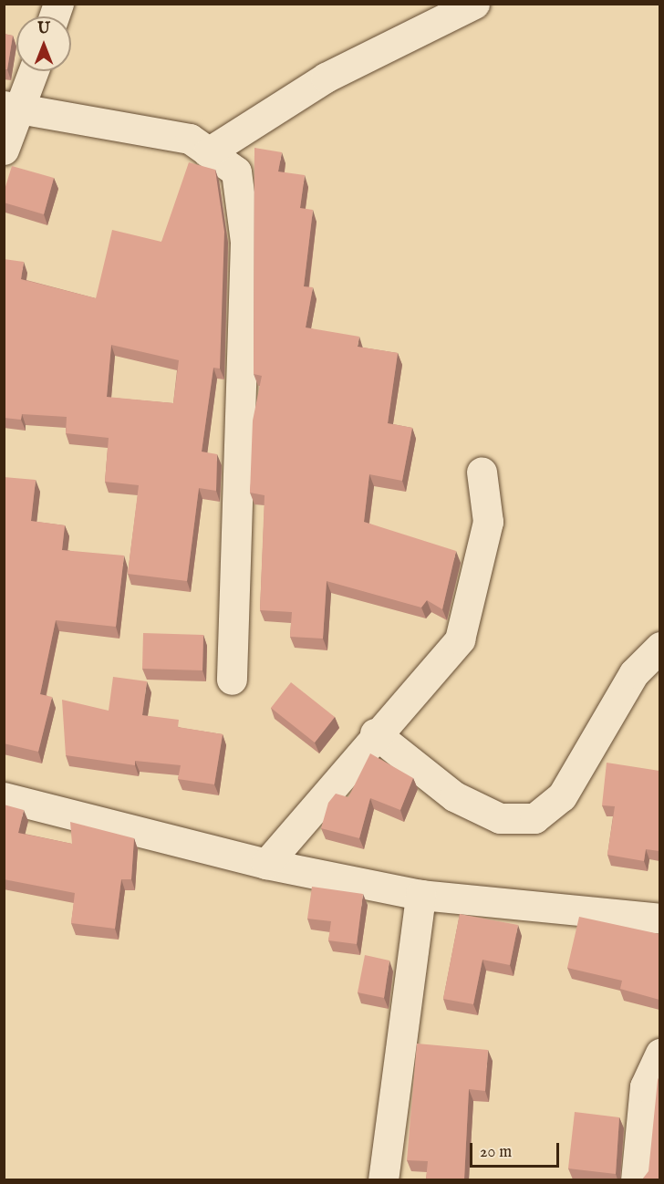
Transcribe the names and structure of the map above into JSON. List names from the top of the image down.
{
  "scale_bar": "20 m",
  "north": "top"
}
